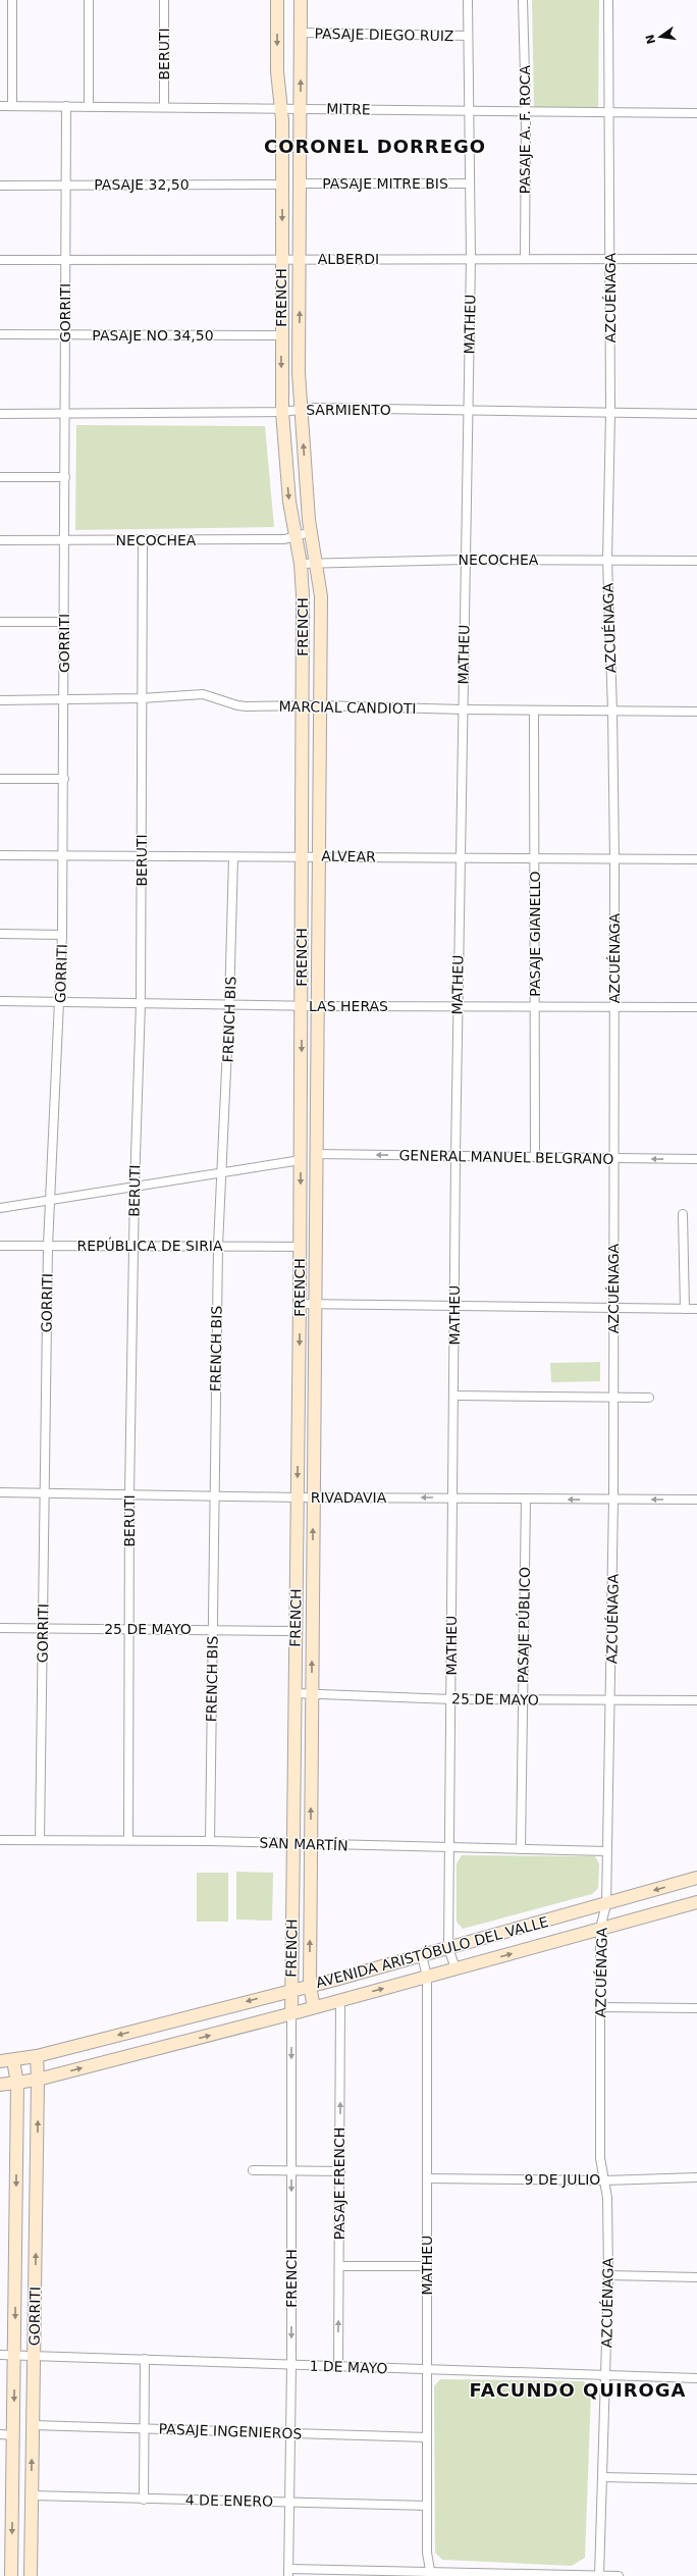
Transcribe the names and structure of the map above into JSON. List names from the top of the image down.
{
  "streets": {
    "main road": ["FRENCH", "GORRITI", "AVENIDA ARISTÓBULO DEL VALLE"],
    "street": [
      "PASAJE DIEGO RUIZ",
      "BERUTI",
      "MITRE",
      "PASAJE A. F. ROCA",
      "PASAJE MITRE BIS",
      "PASAJE 32,50",
      "ALBERDI",
      "AZCUÉNAGA",
      "MATHEU",
      "PASAJE NO 34,50",
      "SARMIENTO",
      "NECOCHEA",
      "MARCIAL CANDIOTI",
      "ALVEAR",
      "PASAJE GIANELLO",
      "LAS HERAS",
      "FRENCH BIS",
      "GENERAL MANUEL BELGRANO",
      "REPÚBLICA DE SIRIA",
      "RIVADAVIA",
      "PASAJE PÚBLICO",
      "25 DE MAYO",
      "SAN MARTÍN",
      "9 DE JULIO",
      "PASAJE FRENCH",
      "1 DE MAYO",
      "PASAJE INGENIEROS",
      "4 DE ENERO"
    ]
  },
  "crossings": [
    ["PASAJE DIEGO RUIZ", "FRENCH"],
    ["PASAJE DIEGO RUIZ", "MATHEU"],
    ["BERUTI", "MITRE"],
    ["BERUTI", "NECOCHEA"],
    ["BERUTI", "MARCIAL CANDIOTI"],
    ["BERUTI", "ALVEAR"],
    ["BERUTI", "LAS HERAS"],
    ["BERUTI", "REPÚBLICA DE SIRIA"],
    ["BERUTI", "RIVADAVIA"],
    ["BERUTI", "25 DE MAYO"],
    ["BERUTI", "SAN MARTÍN"],
    ["MITRE", "PASAJE A. F. ROCA"],
    ["MITRE", "FRENCH"],
    ["MITRE", "AZCUÉNAGA"],
    ["MITRE", "GORRITI"],
    ["MITRE", "MATHEU"],
    ["PASAJE A. F. ROCA", "ALBERDI"],
    ["PASAJE MITRE BIS", "FRENCH"],
    ["PASAJE MITRE BIS", "MATHEU"],
    ["PASAJE 32,50", "FRENCH"],
    ["PASAJE 32,50", "GORRITI"],
    ["ALBERDI", "FRENCH"],
    ["ALBERDI", "AZCUÉNAGA"],
    ["ALBERDI", "GORRITI"],
    ["ALBERDI", "MATHEU"],
    ["FRENCH", "PASAJE NO 34,50"],
    ["FRENCH", "SARMIENTO"],
    ["FRENCH", "NECOCHEA"],
    ["FRENCH", "MARCIAL CANDIOTI"],
    ["FRENCH", "ALVEAR"],
    ["FRENCH", "LAS HERAS"],
    ["FRENCH", "GENERAL MANUEL BELGRANO"],
    ["FRENCH", "REPÚBLICA DE SIRIA"],
    ["FRENCH", "RIVADAVIA"],
    ["FRENCH", "25 DE MAYO"],
    ["FRENCH", "SAN MARTÍN"],
    ["FRENCH", "AVENIDA ARISTÓBULO DEL VALLE"],
    ["FRENCH", "1 DE MAYO"],
    ["FRENCH", "PASAJE INGENIEROS"],
    ["FRENCH", "4 DE ENERO"],
    ["AZCUÉNAGA", "SARMIENTO"],
    ["AZCUÉNAGA", "NECOCHEA"],
    ["AZCUÉNAGA", "MARCIAL CANDIOTI"],
    ["AZCUÉNAGA", "ALVEAR"],
    ["AZCUÉNAGA", "LAS HERAS"],
    ["AZCUÉNAGA", "GENERAL MANUEL BELGRANO"],
    ["AZCUÉNAGA", "RIVADAVIA"],
    ["AZCUÉNAGA", "25 DE MAYO"],
    ["AZCUÉNAGA", "SAN MARTÍN"],
    ["AZCUÉNAGA", "AVENIDA ARISTÓBULO DEL VALLE"],
    ["AZCUÉNAGA", "9 DE JULIO"],
    ["AZCUÉNAGA", "1 DE MAYO"],
    ["GORRITI", "PASAJE NO 34,50"],
    ["GORRITI", "SARMIENTO"],
    ["GORRITI", "NECOCHEA"],
    ["GORRITI", "MARCIAL CANDIOTI"],
    ["GORRITI", "ALVEAR"],
    ["GORRITI", "LAS HERAS"],
    ["GORRITI", "REPÚBLICA DE SIRIA"],
    ["GORRITI", "RIVADAVIA"],
    ["GORRITI", "25 DE MAYO"],
    ["GORRITI", "SAN MARTÍN"],
    ["GORRITI", "AVENIDA ARISTÓBULO DEL VALLE"],
    ["GORRITI", "1 DE MAYO"],
    ["GORRITI", "PASAJE INGENIEROS"],
    ["GORRITI", "4 DE ENERO"],
    ["MATHEU", "SARMIENTO"],
    ["MATHEU", "NECOCHEA"],
    ["MATHEU", "MARCIAL CANDIOTI"],
    ["MATHEU", "ALVEAR"],
    ["MATHEU", "LAS HERAS"],
    ["MATHEU", "GENERAL MANUEL BELGRANO"],
    ["MATHEU", "RIVADAVIA"],
    ["MATHEU", "25 DE MAYO"],
    ["MATHEU", "SAN MARTÍN"],
    ["MATHEU", "AVENIDA ARISTÓBULO DEL VALLE"],
    ["MATHEU", "9 DE JULIO"],
    ["MATHEU", "1 DE MAYO"],
    ["MATHEU", "PASAJE INGENIEROS"],
    ["MATHEU", "4 DE ENERO"],
    ["MARCIAL CANDIOTI", "PASAJE GIANELLO"],
    ["ALVEAR", "PASAJE GIANELLO"],
    ["ALVEAR", "FRENCH BIS"],
    ["PASAJE GIANELLO", "LAS HERAS"],
    ["PASAJE GIANELLO", "GENERAL MANUEL BELGRANO"],
    ["LAS HERAS", "FRENCH BIS"],
    ["FRENCH BIS", "REPÚBLICA DE SIRIA"],
    ["FRENCH BIS", "RIVADAVIA"],
    ["FRENCH BIS", "25 DE MAYO"],
    ["FRENCH BIS", "SAN MARTÍN"],
    ["RIVADAVIA", "PASAJE PÚBLICO"],
    ["PASAJE PÚBLICO", "25 DE MAYO"],
    ["PASAJE PÚBLICO", "SAN MARTÍN"],
    ["AVENIDA ARISTÓBULO DEL VALLE", "PASAJE FRENCH"],
    ["PASAJE FRENCH", "1 DE MAYO"]
  ],
  "one_way": ["GENERAL MANUEL BELGRANO", "RIVADAVIA", "PASAJE FRENCH"],
  "districts": ["CORONEL DORREGO", "FACUNDO QUIROGA"],
  "north": "left"
}
